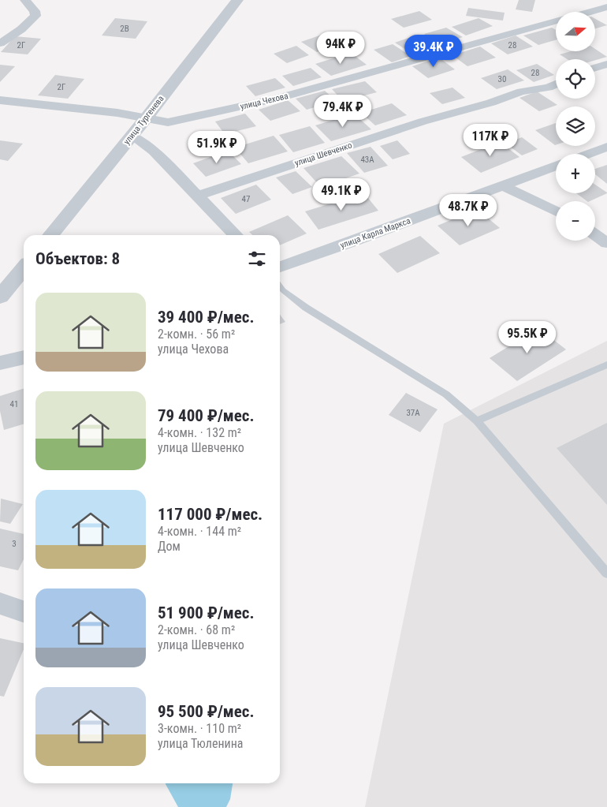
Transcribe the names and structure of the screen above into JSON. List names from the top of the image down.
{
  "streets": {
    "street": [
      "улица Чехова",
      "улица Тургенева",
      "улица Шевченко",
      "улица Карла Маркса"
    ]
  },
  "crossings": [
    ["улица Чехова", "улица Тургенева"]
  ],
  "house_numbers": [
    "2В",
    "2Г",
    "28",
    "28",
    "30",
    "2Г",
    "43А",
    "47",
    "41",
    "37А",
    "3"
  ],
  "north": "right",
  "page": {
    "map_buttons": ["+", "−"],
    "price": [
      "94K ₽",
      "39.4K ₽",
      "79.4K ₽",
      "117K ₽",
      "51.9K ₽",
      "49.1K ₽",
      "48.7K ₽",
      "95.5K ₽"
    ],
    "heading": "Объектов: 8",
    "list": [
      {
        "name": "39 400 ₽/мес.",
        "note": "2-комн. · 56 m² · улица Чехова"
      },
      {
        "name": "79 400 ₽/мес.",
        "note": "4-комн. · 132 m² · улица Шевченко"
      },
      {
        "name": "117 000 ₽/мес.",
        "note": "4-комн. · 144 m² · Дом"
      },
      {
        "name": "51 900 ₽/мес.",
        "note": "2-комн. · 68 m² · улица Шевченко"
      },
      {
        "name": "95 500 ₽/мес.",
        "note": "3-комн. · 110 m² · улица Тюленина"
      }
    ]
  }
}
